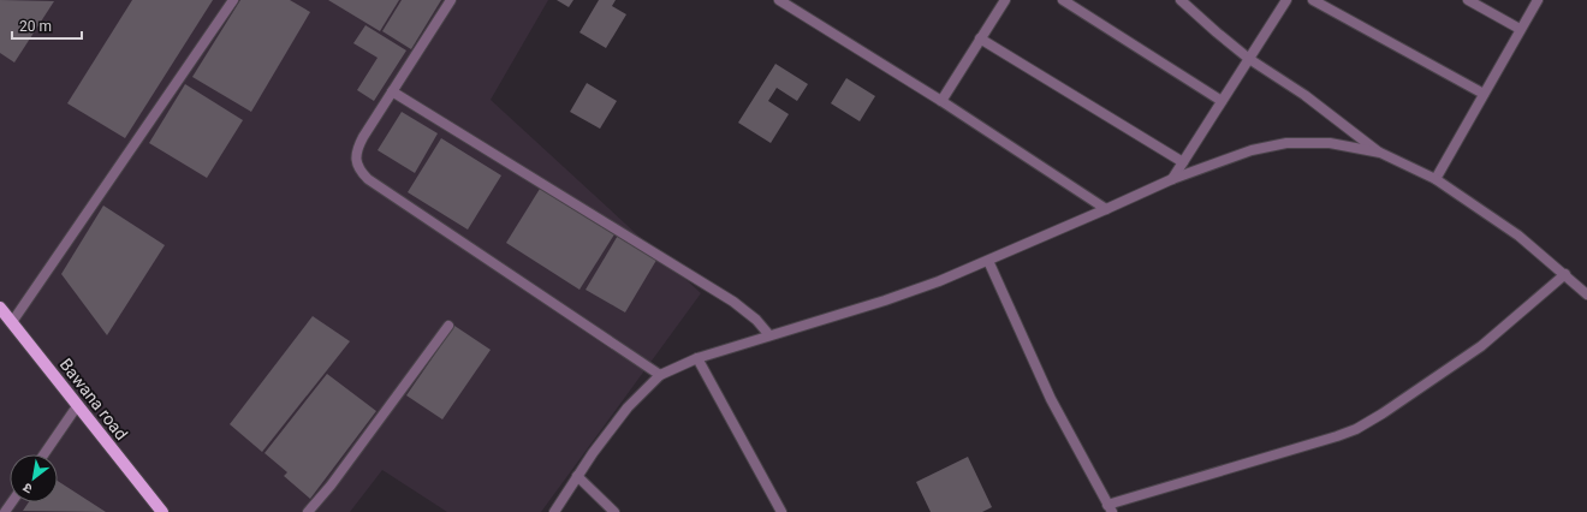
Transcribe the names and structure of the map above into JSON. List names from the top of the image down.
{
  "streets": {
    "main road": ["Bawana road"]
  },
  "scale_bar": "20 m",
  "north": "bottom left"
}
